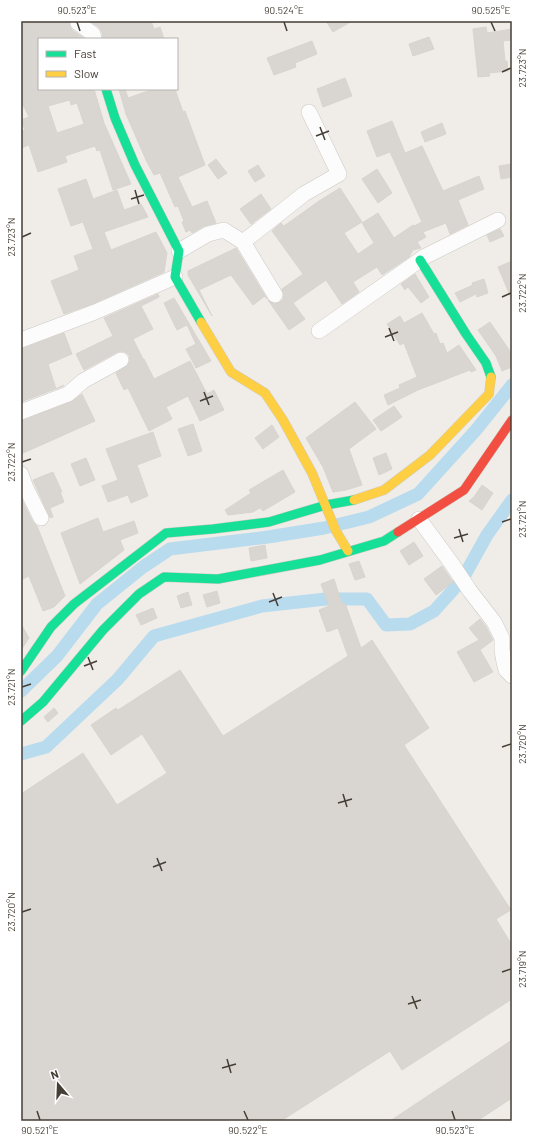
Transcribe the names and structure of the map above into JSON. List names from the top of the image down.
{
  "legend": ["Fast", "Slow"],
  "north": "top",
  "coordinates": [
    "90.523°E",
    "90.524°E",
    "90.525°E",
    "23.723°N",
    "23.722°N",
    "23.721°N",
    "23.720°N",
    "23.719°N",
    "90.521°E",
    "90.522°E"
  ]
}
